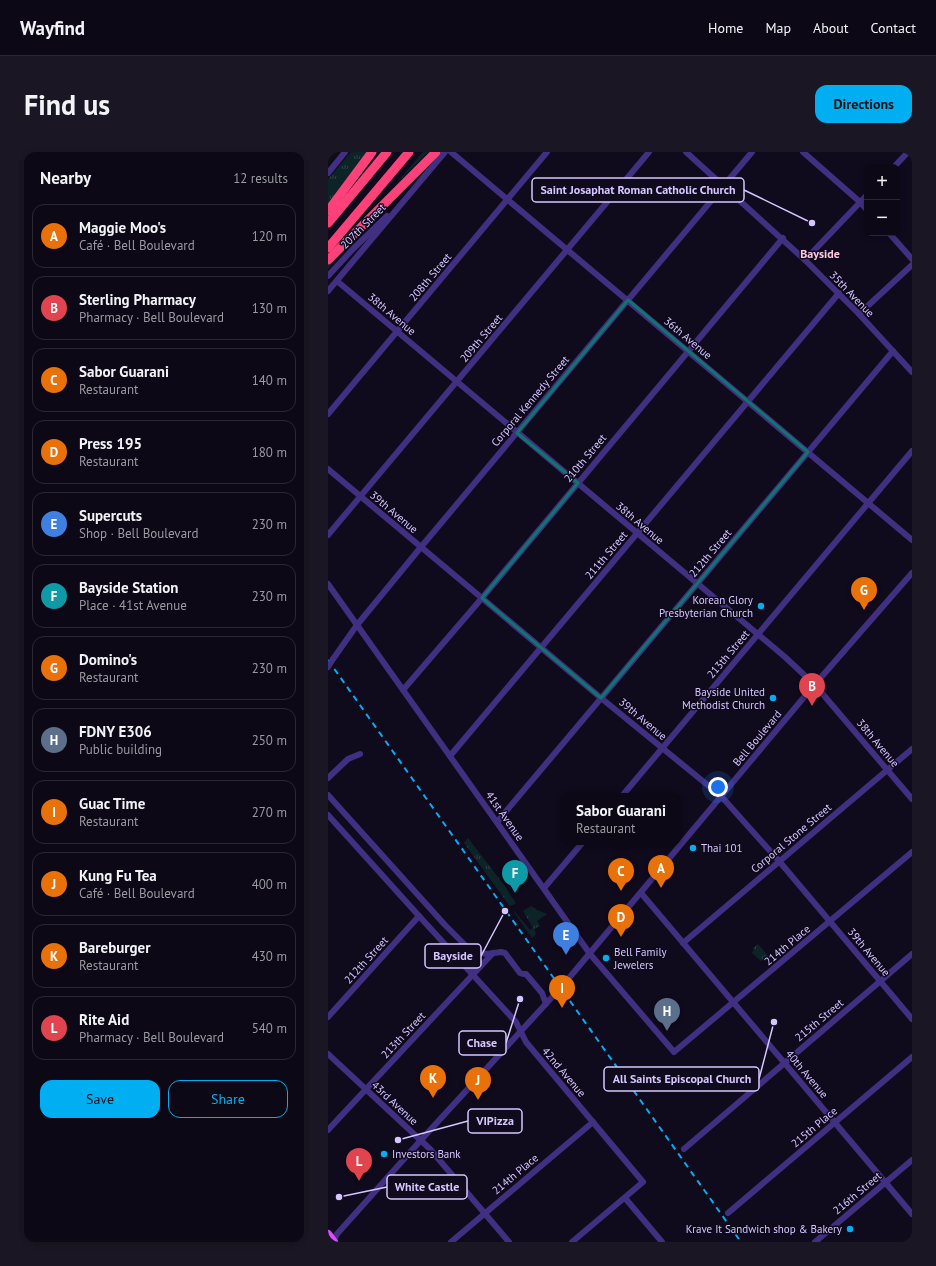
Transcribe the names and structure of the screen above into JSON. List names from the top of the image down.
{
  "streets": {
    "street": [
      "207th Street",
      "208th Street",
      "35th Avenue",
      "38th Avenue",
      "209th Street",
      "36th Avenue",
      "Corporal Kennedy Street",
      "210th Street",
      "39th Avenue",
      "212th Street",
      "211th Street",
      "213th Street",
      "Bell Boulevard",
      "41st Avenue",
      "Corporal Stone Street",
      "214th Place",
      "215th Street",
      "42nd Avenue",
      "40th Avenue",
      "43rd Avenue",
      "215th Place",
      "216th Street"
    ]
  },
  "crossings": [
    ["208th Street", "38th Avenue"],
    ["208th Street", "36th Avenue"],
    ["35th Avenue", "Corporal Kennedy Street"],
    ["35th Avenue", "210th Street"],
    ["35th Avenue", "212th Street"],
    ["35th Avenue", "211th Street"],
    ["38th Avenue", "209th Street"],
    ["38th Avenue", "Corporal Kennedy Street"],
    ["38th Avenue", "210th Street"],
    ["38th Avenue", "212th Street"],
    ["38th Avenue", "211th Street"],
    ["38th Avenue", "213th Street"],
    ["38th Avenue", "Bell Boulevard"],
    ["38th Avenue", "Corporal Stone Street"],
    ["209th Street", "36th Avenue"],
    ["209th Street", "39th Avenue"],
    ["36th Avenue", "Corporal Kennedy Street"],
    ["36th Avenue", "210th Street"],
    ["36th Avenue", "212th Street"],
    ["36th Avenue", "211th Street"],
    ["36th Avenue", "213th Street"],
    ["Corporal Kennedy Street", "39th Avenue"],
    ["Corporal Kennedy Street", "41st Avenue"],
    ["210th Street", "39th Avenue"],
    ["210th Street", "41st Avenue"],
    ["39th Avenue", "212th Street"],
    ["39th Avenue", "211th Street"],
    ["39th Avenue", "213th Street"],
    ["39th Avenue", "Bell Boulevard"],
    ["39th Avenue", "Corporal Stone Street"],
    ["39th Avenue", "214th Place"],
    ["39th Avenue", "215th Street"],
    ["212th Street", "41st Avenue"],
    ["212th Street", "42nd Avenue"],
    ["211th Street", "41st Avenue"],
    ["213th Street", "42nd Avenue"],
    ["213th Street", "43rd Avenue"],
    ["Bell Boulevard", "41st Avenue"],
    ["Bell Boulevard", "42nd Avenue"],
    ["Bell Boulevard", "40th Avenue"],
    ["Bell Boulevard", "43rd Avenue"],
    ["41st Avenue", "214th Place"],
    ["Corporal Stone Street", "40th Avenue"],
    ["214th Place", "42nd Avenue"],
    ["214th Place", "40th Avenue"],
    ["214th Place", "43rd Avenue"],
    ["215th Street", "40th Avenue"],
    ["40th Avenue", "215th Place"],
    ["40th Avenue", "216th Street"]
  ],
  "districts": ["Bayside"],
  "places": [
    "Saint Josaphat Roman Catholic Church",
    "Korean Glory Presbyterian Church",
    "Bayside United Methodist Church",
    "Thai 101",
    "Bayside",
    "Bell Family Jewelers",
    "Chase",
    "All Saints Episcopal Church",
    "VIPizza",
    "Investors Bank",
    "White Castle",
    "Krave It Sandwich shop & Bakery"
  ],
  "page": {
    "header": "Wayfind",
    "nav": [
      "Home",
      "Map",
      "About",
      "Contact"
    ],
    "buttons": [
      "Directions",
      ["Save", "Share"]
    ],
    "title": "Find us",
    "heading": ["Nearby", "12 results"],
    "map_buttons": ["+", "−"],
    "list": [
      {
        "mark": "A",
        "name": "Maggie Moo's",
        "note": "Café · Bell Boulevard",
        "value": "120 m"
      },
      {
        "mark": "B",
        "name": "Sterling Pharmacy",
        "note": "Pharmacy · Bell Boulevard",
        "value": "130 m"
      },
      {
        "mark": "C",
        "name": "Sabor Guarani",
        "note": "Restaurant",
        "value": "140 m"
      },
      {
        "mark": "D",
        "name": "Press 195",
        "note": "Restaurant",
        "value": "180 m"
      },
      {
        "mark": "E",
        "name": "Supercuts",
        "note": "Shop · Bell Boulevard",
        "value": "230 m"
      },
      {
        "mark": "F",
        "name": "Bayside Station",
        "note": "Place · 41st Avenue",
        "value": "230 m"
      },
      {
        "mark": "G",
        "name": "Domino's",
        "note": "Restaurant",
        "value": "230 m"
      },
      {
        "mark": "H",
        "name": "FDNY E306",
        "note": "Public building",
        "value": "250 m"
      },
      {
        "mark": "I",
        "name": "Guac Time",
        "note": "Restaurant",
        "value": "270 m"
      },
      {
        "mark": "J",
        "name": "Kung Fu Tea",
        "note": "Café · Bell Boulevard",
        "value": "400 m"
      },
      {
        "mark": "K",
        "name": "Bareburger",
        "note": "Restaurant",
        "value": "430 m"
      },
      {
        "mark": "L",
        "name": "Rite Aid",
        "note": "Pharmacy · Bell Boulevard",
        "value": "540 m"
      }
    ],
    "pins": [
      "G",
      "B",
      "A",
      "C",
      "F",
      "D",
      "E",
      "I",
      "H",
      "K",
      "J",
      "L"
    ],
    "popup": ["Sabor Guarani", "Restaurant"]
  }
}
